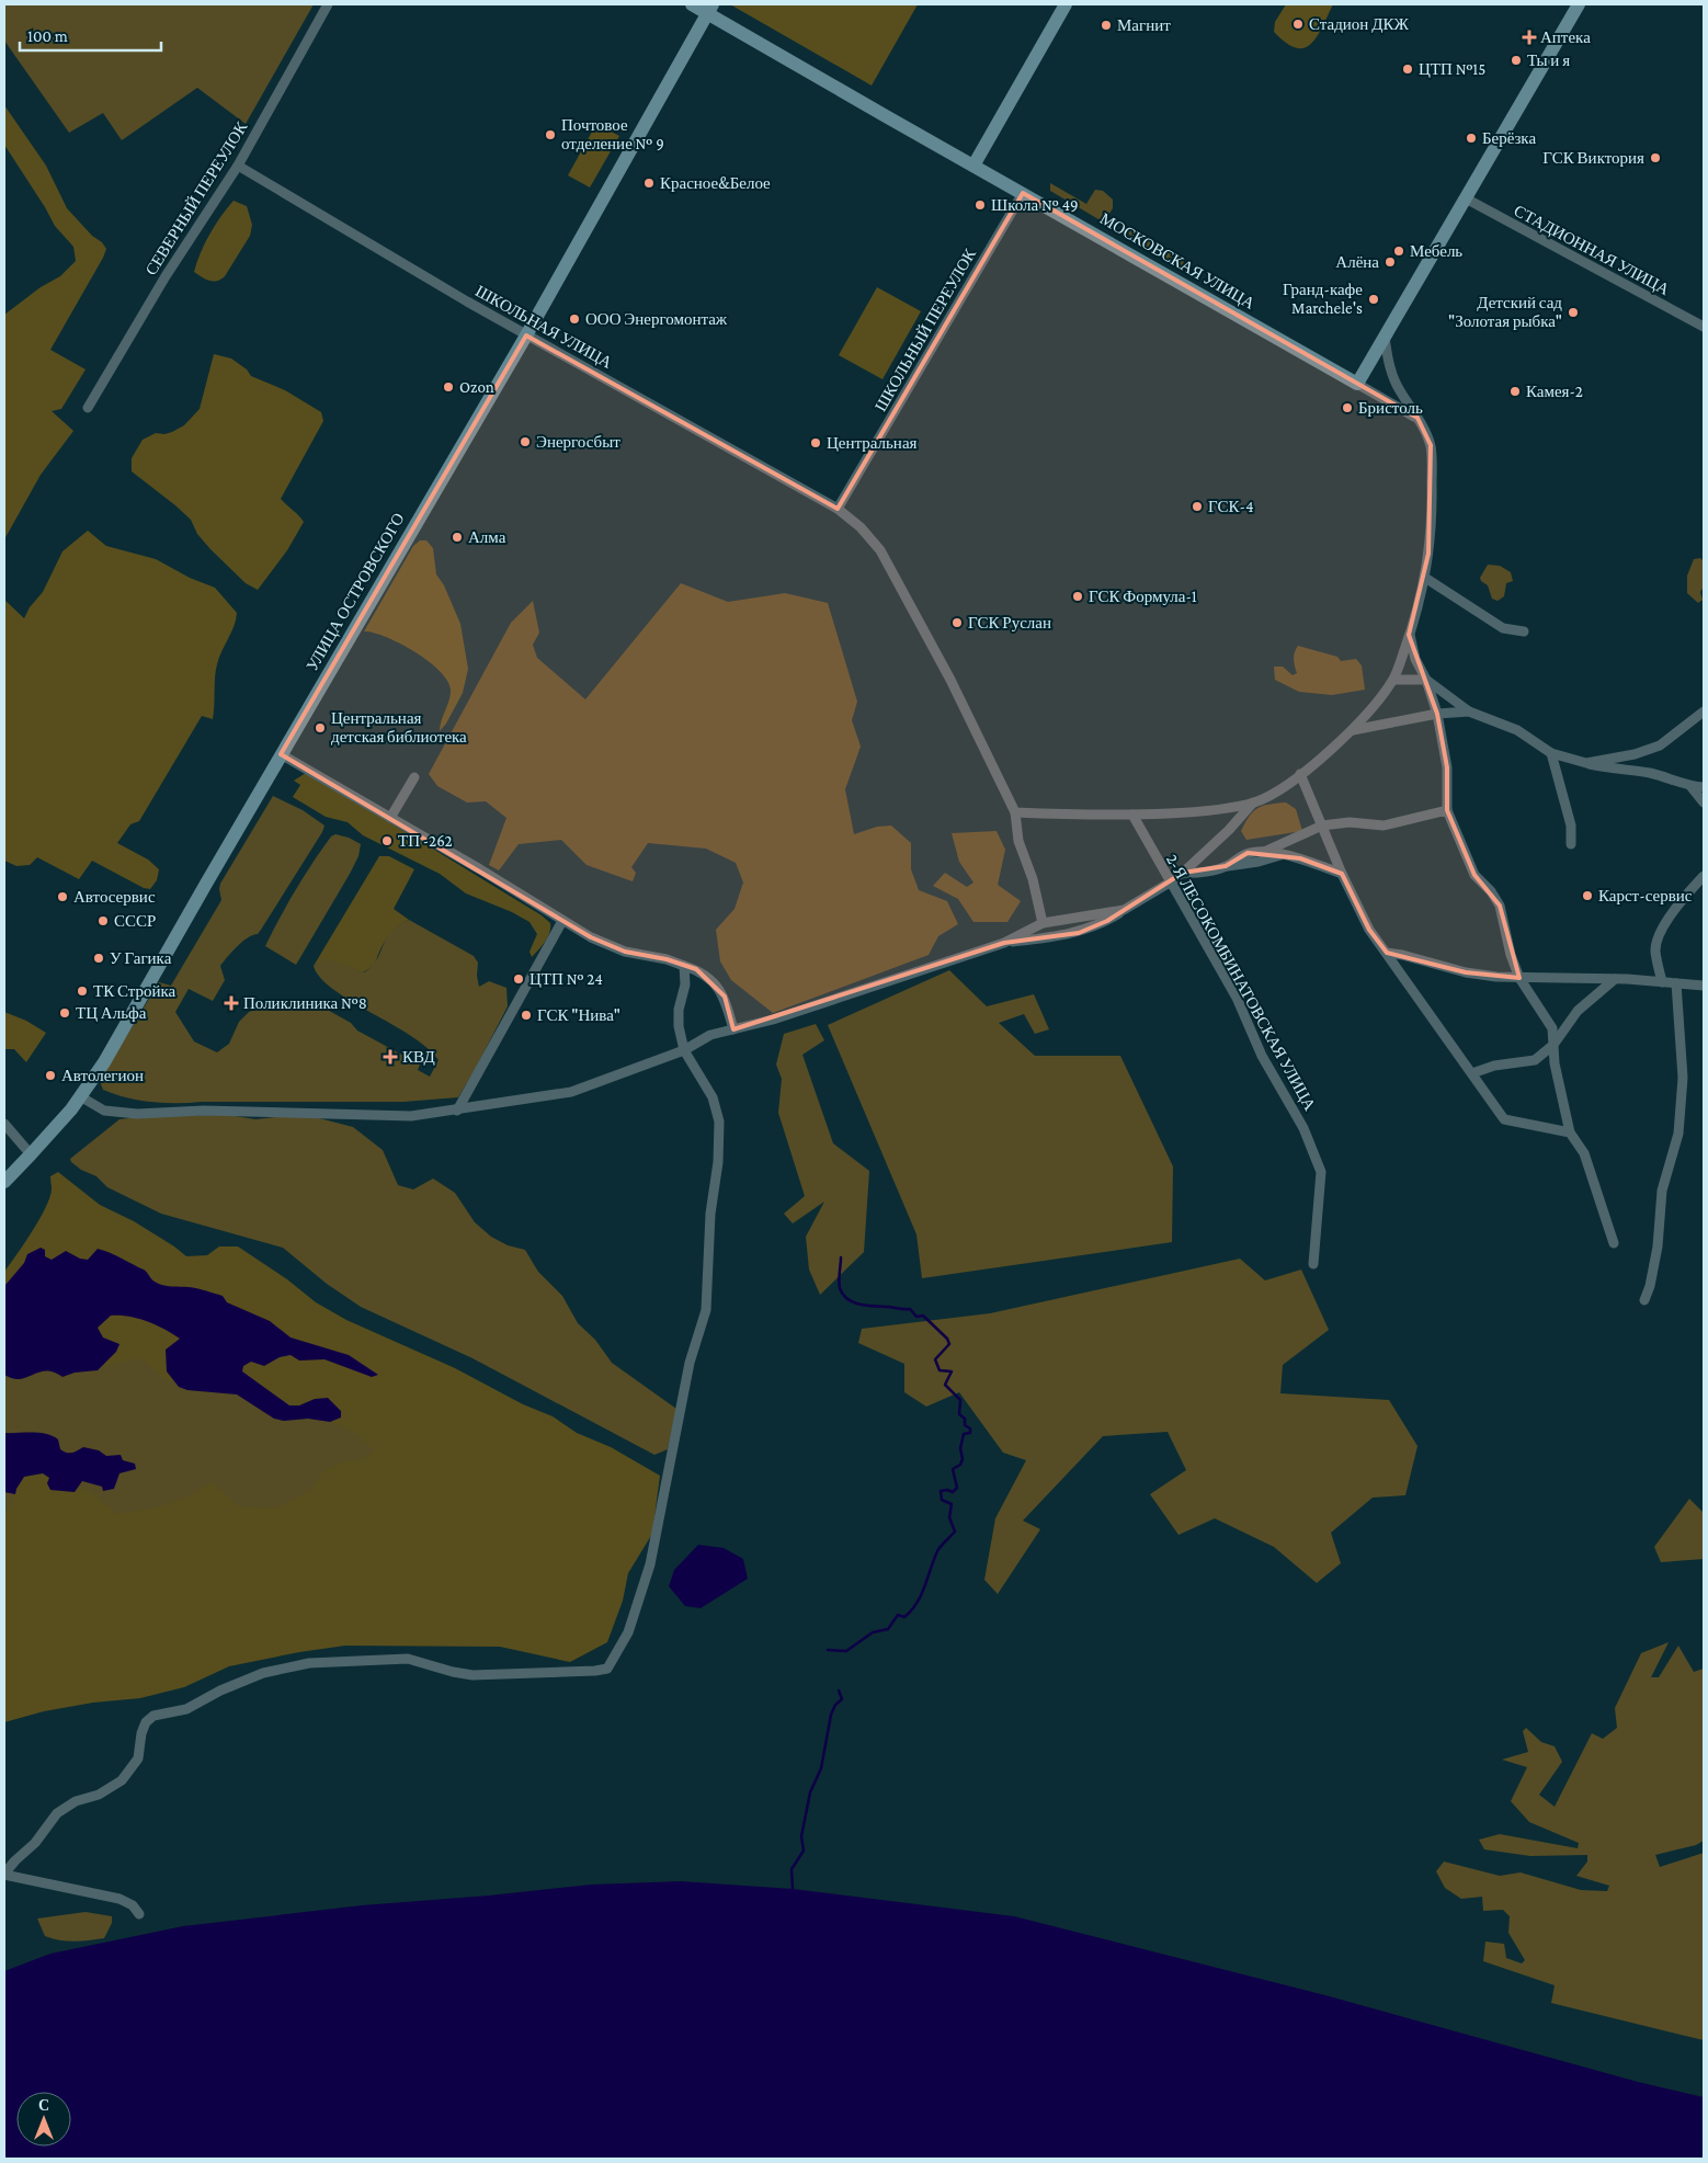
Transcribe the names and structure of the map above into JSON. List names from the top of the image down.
{
  "streets": {
    "main road": ["МОСКОВСКАЯ УЛИЦА", "УЛИЦА ОСТРОВСКОГО"],
    "street": [
      "СЕВЕРНЫЙ ПЕРЕУЛОК",
      "СТАДИОННАЯ УЛИЦА",
      "ШКОЛЬНАЯ УЛИЦА",
      "ШКОЛЬНЫЙ ПЕРЕУЛОК",
      "2-Я ЛЕСОКОМБИНАТОВСКАЯ УЛИЦА"
    ]
  },
  "crossings": [
    ["СЕВЕРНЫЙ ПЕРЕУЛОК", "ШКОЛЬНАЯ УЛИЦА"],
    ["МОСКОВСКАЯ УЛИЦА", "ШКОЛЬНЫЙ ПЕРЕУЛОК"],
    ["МОСКОВСКАЯ УЛИЦА", "УЛИЦА ОСТРОВСКОГО"],
    ["ШКОЛЬНАЯ УЛИЦА", "ШКОЛЬНЫЙ ПЕРЕУЛОК"],
    ["ШКОЛЬНАЯ УЛИЦА", "УЛИЦА ОСТРОВСКОГО"]
  ],
  "places": {
    "other": [
      "Стадион ДКЖ",
      "Магнит",
      "Ты и я",
      "ЦТП №15",
      "Почтовое отделение № 9",
      "Берёзка",
      "ГСК Виктория",
      "Красное&Белое",
      "Школа № 49",
      "Мебель",
      "Алёна",
      "Гранд-кафе Marchele's",
      "Детский сад \"Золотая рыбка\"",
      "ООО Энергомонтаж",
      "Ozon",
      "Камея-2",
      "Бристоль",
      "Энергосбыт",
      "Центральная",
      "ГСК-4",
      "Алма",
      "ГСК Формула-1",
      "ГСК Руслан",
      "Центральная детская библиотека",
      "ТП -262",
      "Карст-сервис",
      "Автосервис",
      "СССР",
      "У Гагика",
      "ЦТП № 24",
      "ТК Стройка",
      "ТЦ Альфа",
      "ГСК \"Нива\"",
      "Автолегион"
    ],
    "health": ["Аптека", "Поликлиника №8", "КВД"]
  },
  "scale_bar": "100 m",
  "north": "top"
}
